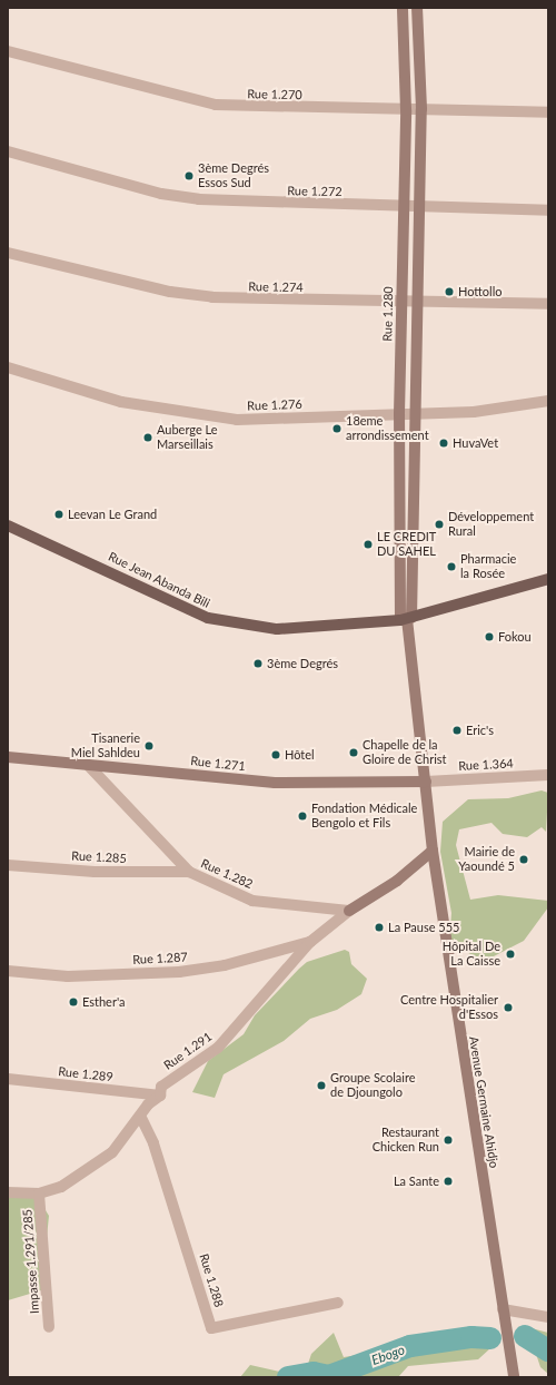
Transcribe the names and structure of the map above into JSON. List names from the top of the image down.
{
  "streets": {
    "main road": [
      "Rue 1.280",
      "Rue Jean Abanda Bili",
      "Rue 1.271",
      "Avenue Germaine Ahidjo"
    ],
    "street": [
      "Rue 1.270",
      "Rue 1.272",
      "Rue 1.274",
      "Rue 1.276",
      "Rue 1.364",
      "Rue 1.285",
      "Rue 1.282",
      "Rue 1.287",
      "Rue 1.291",
      "Rue 1.289",
      "Impasse 1.291/285",
      "Rue 1.288"
    ]
  },
  "crossings": [
    ["Rue 1.270", "Rue 1.280"],
    ["Rue 1.272", "Rue 1.280"],
    ["Rue 1.274", "Rue 1.280"],
    ["Rue 1.280", "Rue 1.276"],
    ["Rue 1.280", "Rue Jean Abanda Bili"],
    ["Rue 1.280", "Avenue Germaine Ahidjo"],
    ["Rue Jean Abanda Bili", "Avenue Germaine Ahidjo"],
    ["Rue 1.271", "Rue 1.364"],
    ["Rue 1.271", "Rue 1.282"],
    ["Rue 1.271", "Avenue Germaine Ahidjo"],
    ["Rue 1.364", "Avenue Germaine Ahidjo"],
    ["Rue 1.285", "Rue 1.282"],
    ["Rue 1.282", "Rue 1.291"],
    ["Rue 1.287", "Rue 1.291"],
    ["Rue 1.291", "Rue 1.289"],
    ["Rue 1.291", "Impasse 1.291/285"],
    ["Rue 1.291", "Rue 1.288"]
  ],
  "water": ["Ebogo"],
  "places": [
    "3ème Degrés Essos Sud",
    "Hottollo",
    "18eme arrondissement",
    "Auberge Le Marseillais",
    "HuvaVet",
    "Leevan Le Grand",
    "Développement Rural",
    "LE CREDIT DU SAHEL",
    "Pharmacie la Rosée",
    "Fokou",
    "3ème Degrés",
    "Eric's",
    "Tisanerie Miel Sahldeu",
    "Chapelle de la Gloire de Christ",
    "Hôtel",
    "Fondation Médicale Bengolo et Fils",
    "Mairie de Yaoundé 5",
    "La Pause 555",
    "Hôpital De La Caisse",
    "Esther'a",
    "Centre Hospitalier d'Essos",
    "Groupe Scolaire de Djoungolo",
    "Restaurant Chicken Run",
    "La Sante"
  ]
}
